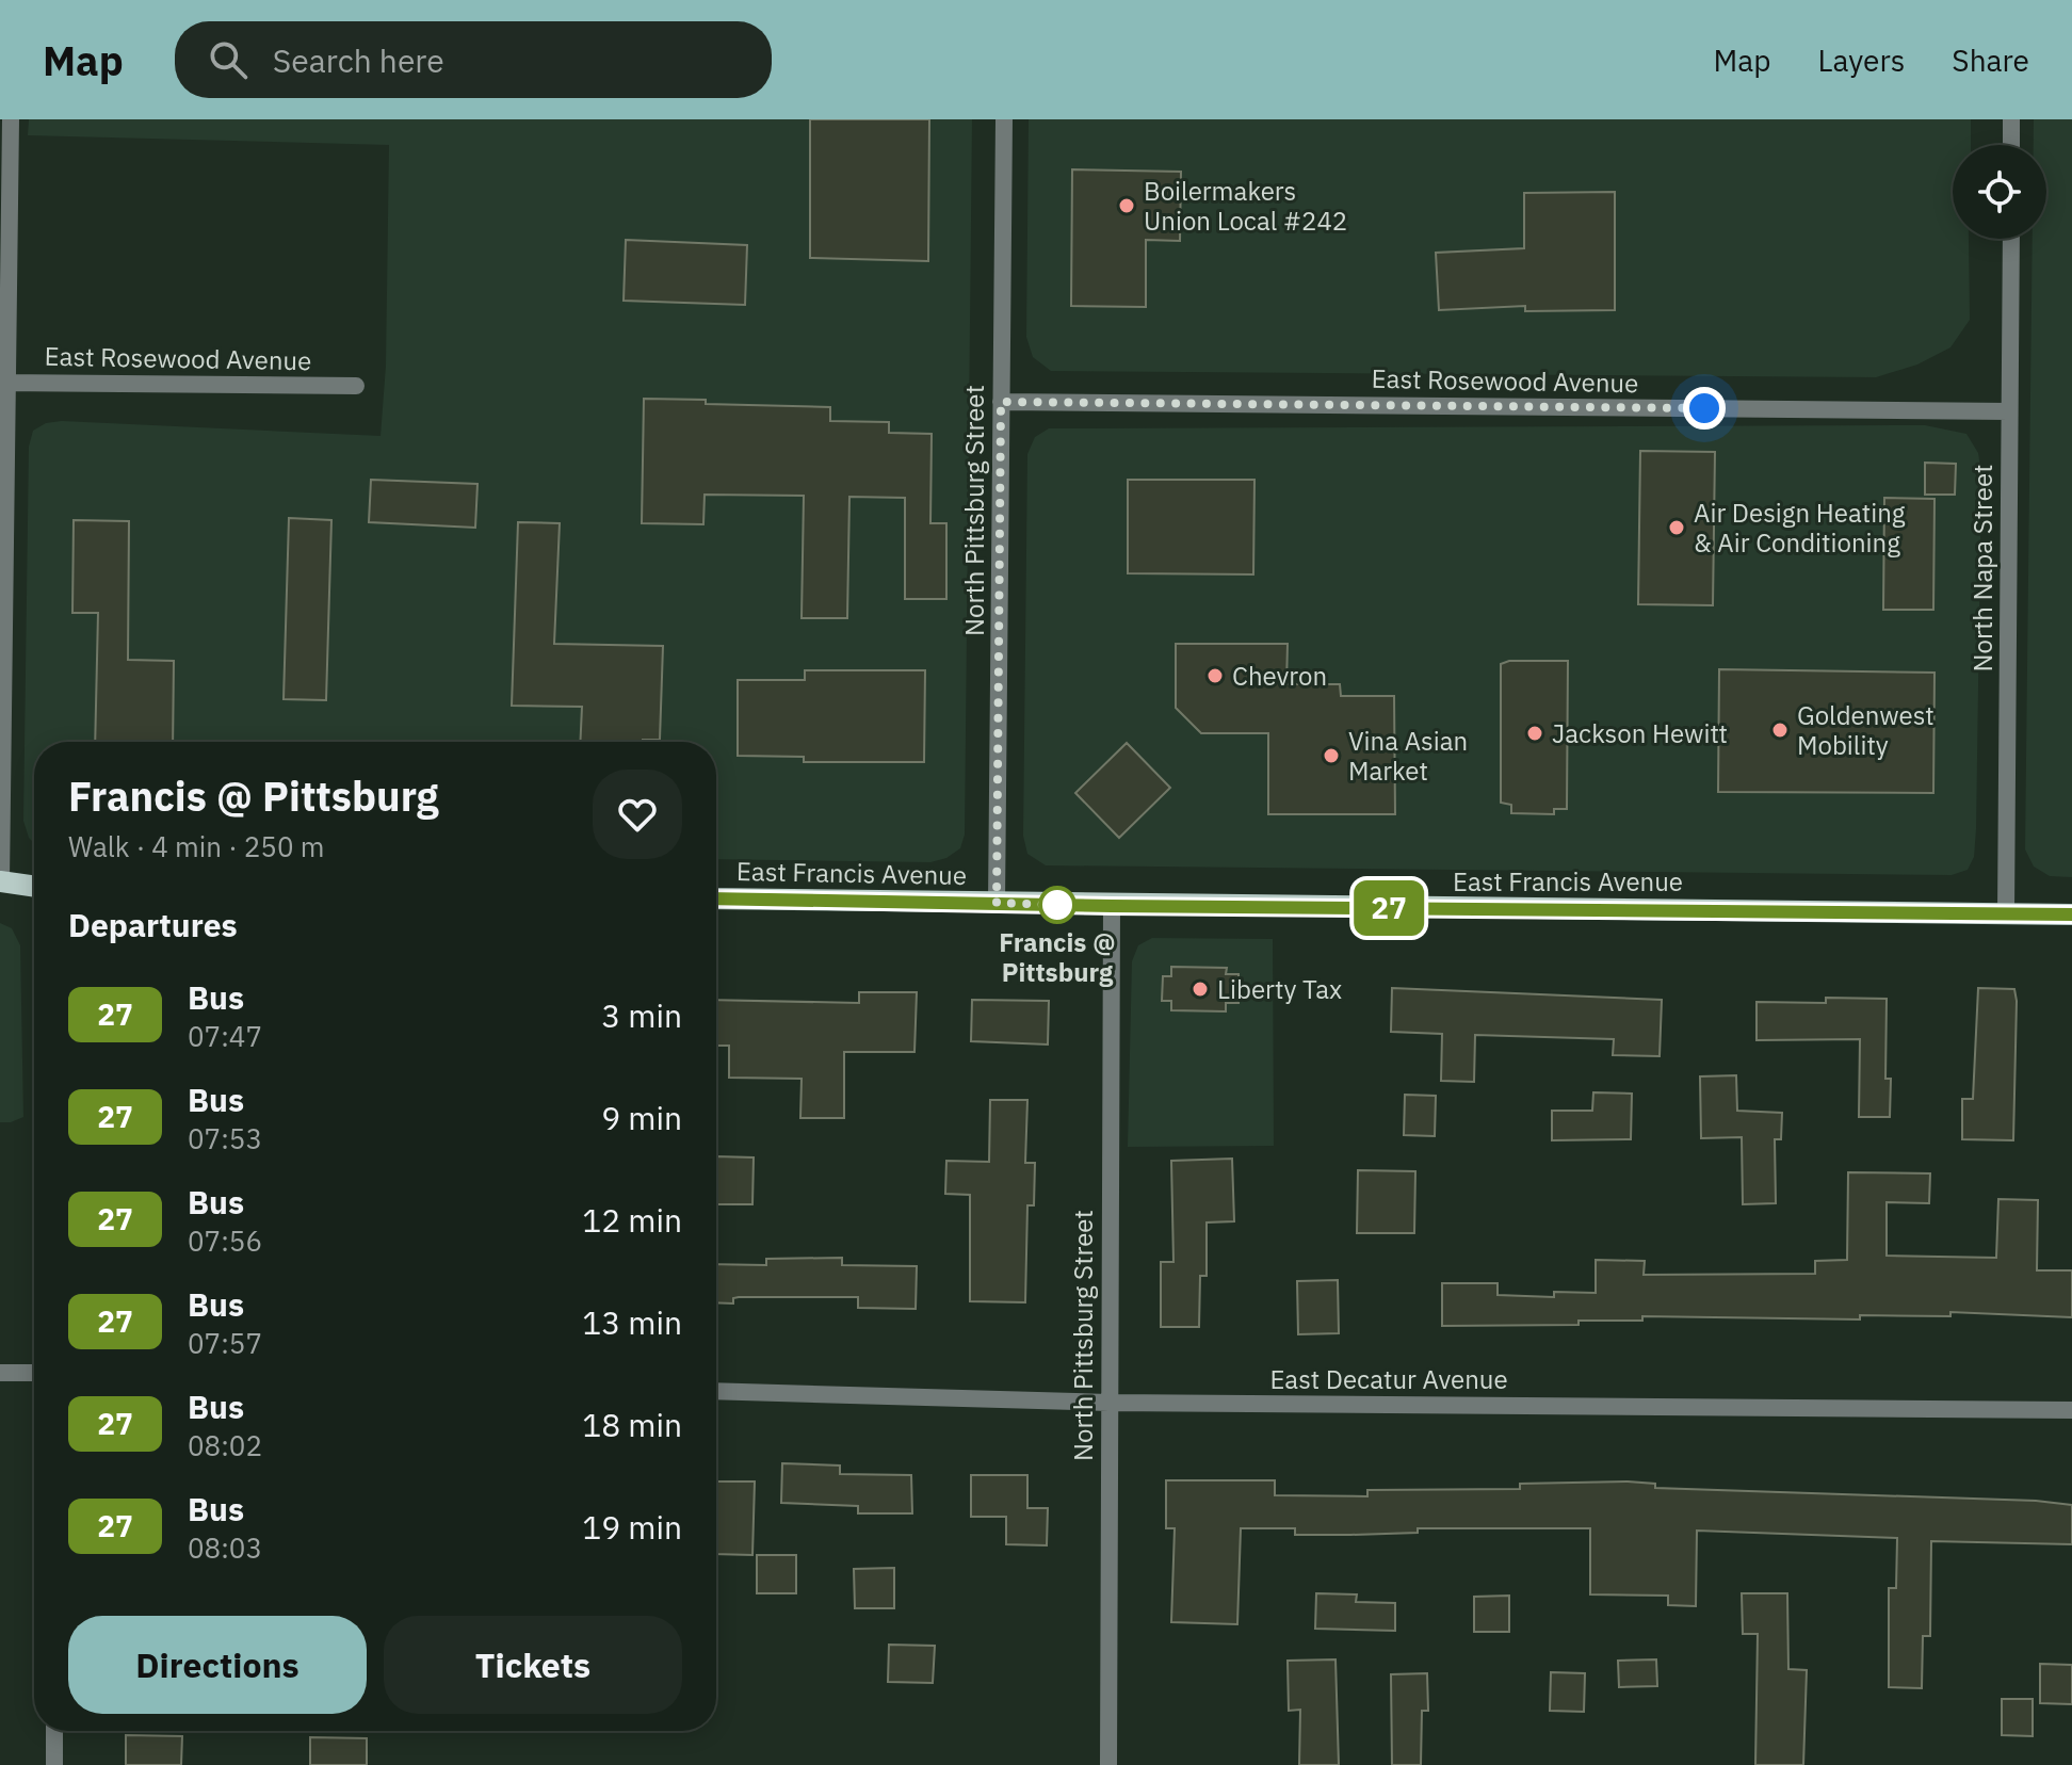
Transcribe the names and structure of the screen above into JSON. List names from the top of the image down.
{
  "streets": {
    "main road": ["East Francis Avenue"],
    "street": [
      "East Rosewood Avenue",
      "North Pittsburg Street",
      "North Napa Street",
      "East Decatur Avenue"
    ]
  },
  "crossings": [
    ["East Rosewood Avenue", "North Pittsburg Street"],
    ["East Rosewood Avenue", "North Napa Street"],
    ["North Pittsburg Street", "East Francis Avenue"],
    ["North Pittsburg Street", "East Decatur Avenue"],
    ["North Napa Street", "East Francis Avenue"]
  ],
  "places": [
    "Boilermakers Union Local #242",
    "Air Design Heating & Air Conditioning",
    "Chevron",
    "Goldenwest Mobility",
    "Jackson Hewitt",
    "Vina Asian Market",
    "Francis @ Pittsburg",
    "Liberty Tax"
  ],
  "lines": ["bus line 27"],
  "page": {
    "header": "Map",
    "search": "Search here",
    "nav": ["Map", "Layers", "Share"],
    "on_map": "27",
    "heading": [
      ["Francis @ Pittsburg", "Walk · 4 min · 250 m"],
      "Departures"
    ],
    "list": [
      {
        "mark": "27",
        "name": "Bus",
        "note": "07:47",
        "value": "3 min"
      },
      {
        "mark": "27",
        "name": "Bus",
        "note": "07:53",
        "value": "9 min"
      },
      {
        "mark": "27",
        "name": "Bus",
        "note": "07:56",
        "value": "12 min"
      },
      {
        "mark": "27",
        "name": "Bus",
        "note": "07:57",
        "value": "13 min"
      },
      {
        "mark": "27",
        "name": "Bus",
        "note": "08:02",
        "value": "18 min"
      },
      {
        "mark": "27",
        "name": "Bus",
        "note": "08:03",
        "value": "19 min"
      }
    ],
    "buttons": ["Directions", "Tickets"]
  }
}
